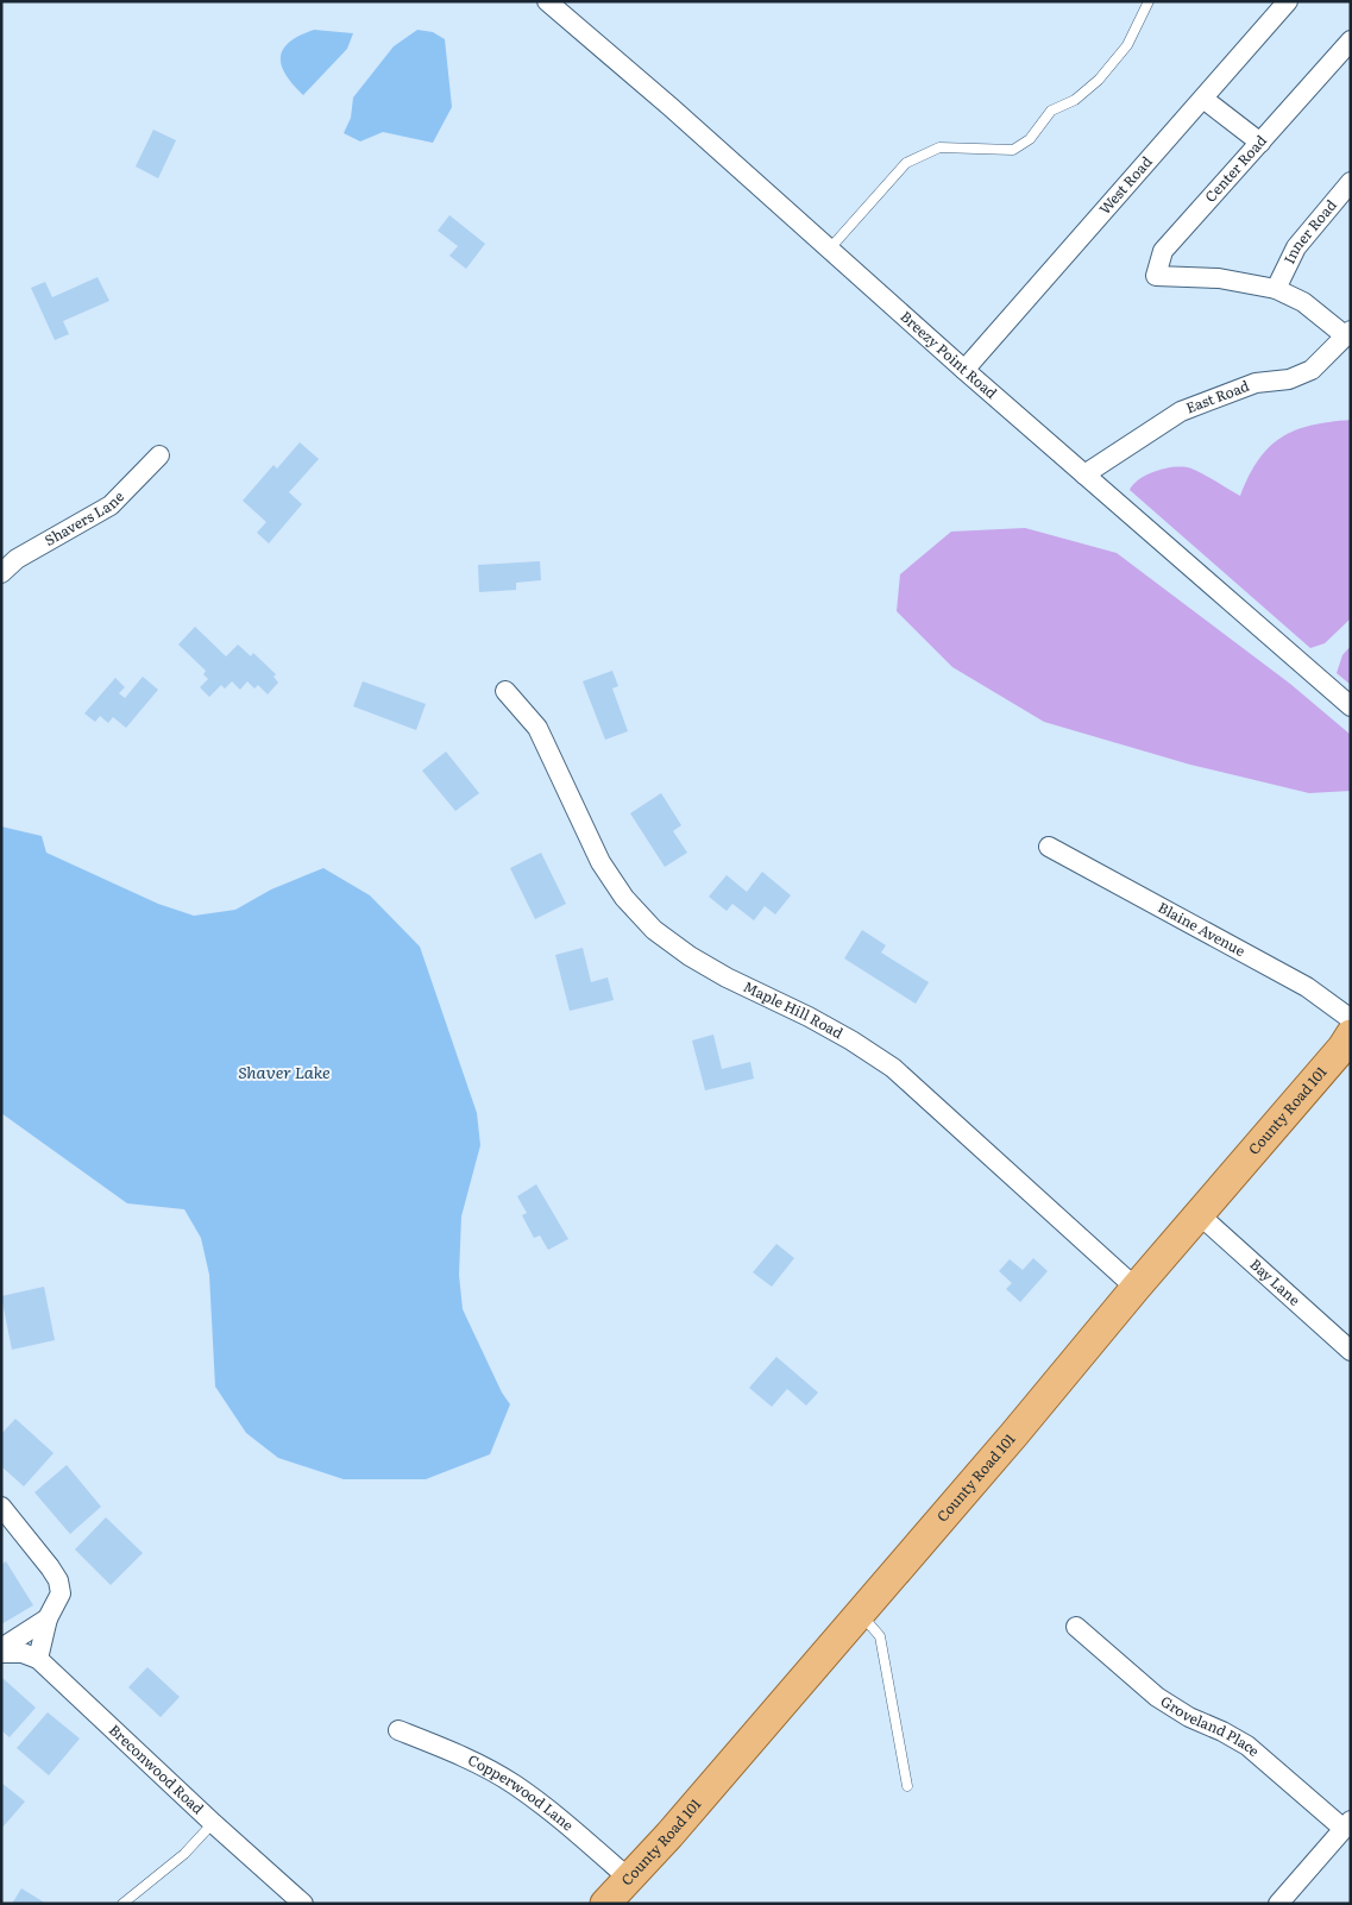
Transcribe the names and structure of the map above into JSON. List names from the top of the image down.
{
  "streets": {
    "main road": ["County Road 101"],
    "street": [
      "Center Road",
      "West Road",
      "Inner Road",
      "Breezy Point Road",
      "East Road",
      "Shavers Lane",
      "Blaine Avenue",
      "Maple Hill Road",
      "Bay Lane",
      "Groveland Place",
      "Breconwood Road",
      "Copperwood Lane"
    ]
  },
  "crossings": [
    ["Center Road", "Inner Road"],
    ["West Road", "Breezy Point Road"],
    ["Breezy Point Road", "East Road"],
    ["Maple Hill Road", "County Road 101"],
    ["County Road 101", "Bay Lane"],
    ["County Road 101", "Copperwood Lane"]
  ],
  "water": ["Shaver Lake"]
}
